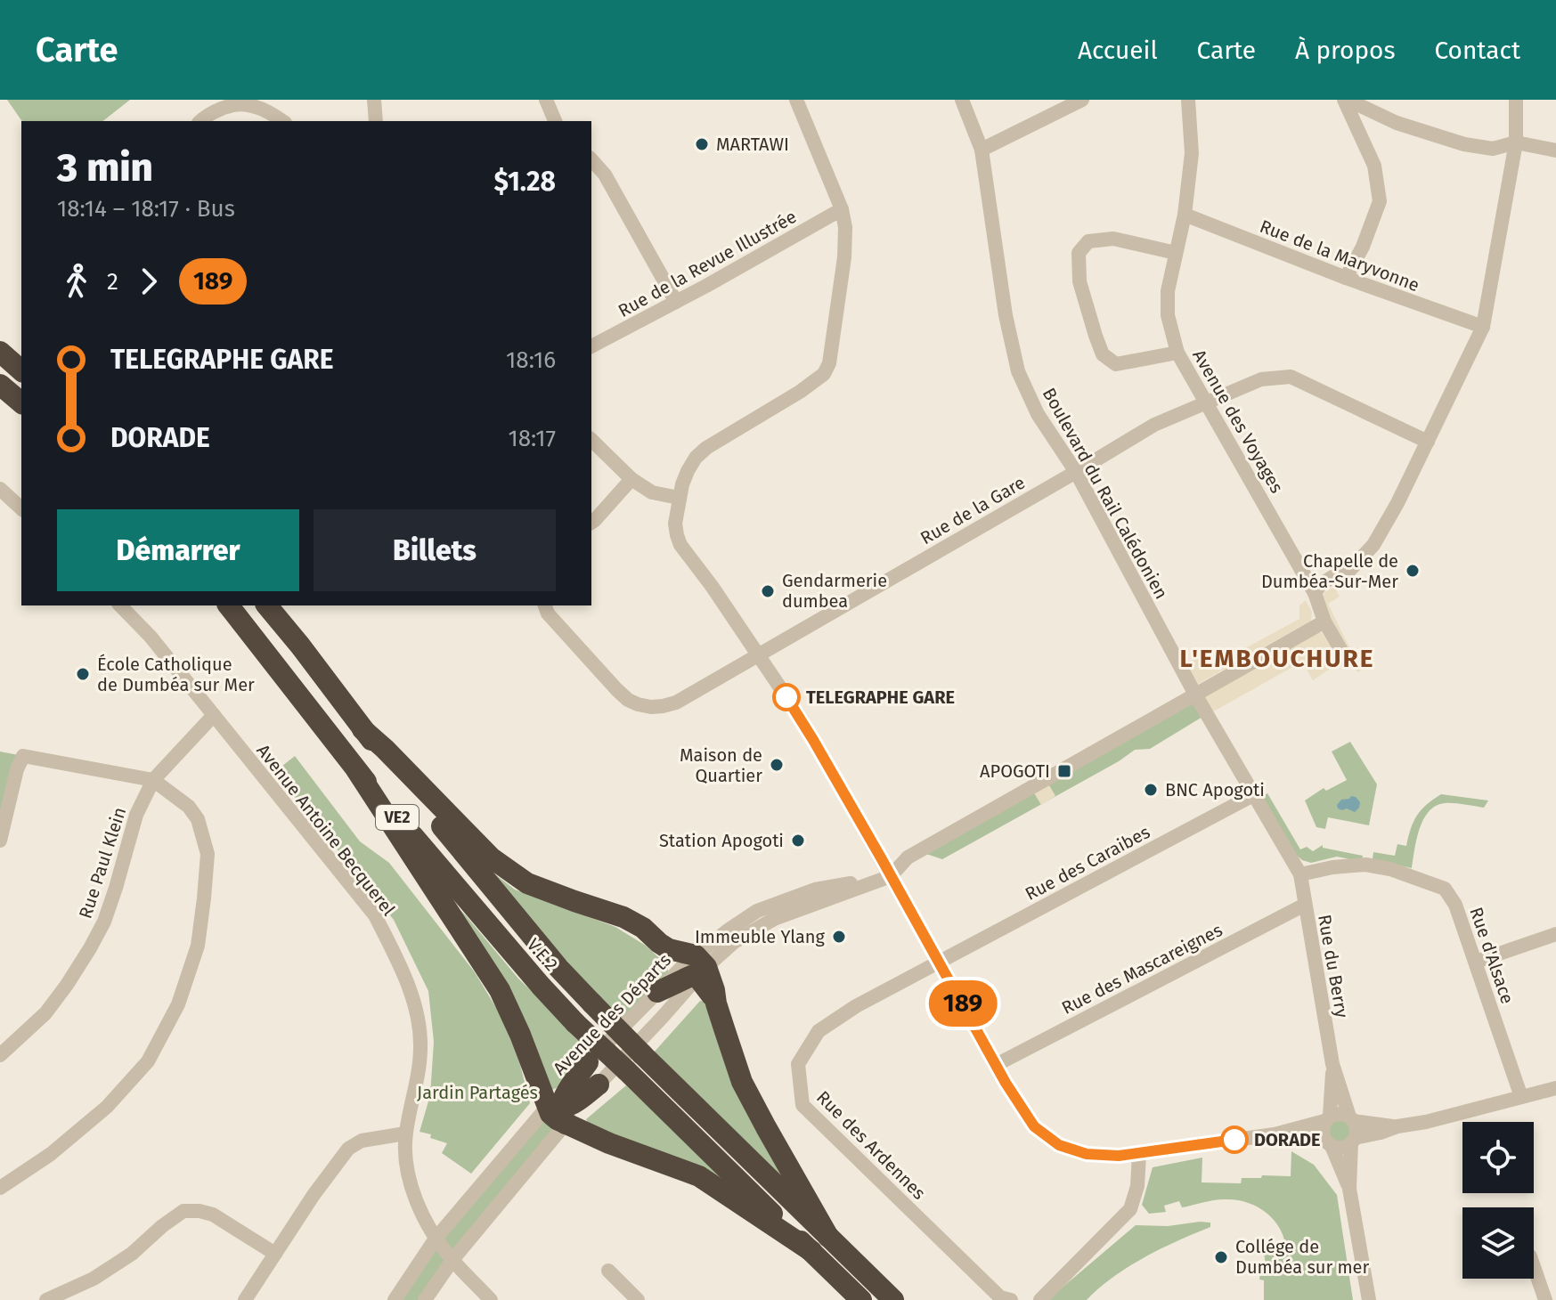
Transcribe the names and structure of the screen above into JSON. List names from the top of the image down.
{
  "streets": {
    "highway": ["VE2", "V.E.2"],
    "street": [
      "Rue de la Maryvonne",
      "Rue de la Revue Illustrée",
      "Avenue des Voyages",
      "Boulevard du Rail Calédonien",
      "Rue de la Gare",
      "Avenue Antoine Becquerel",
      "Rue Paul Klein",
      "Rue des Caraibes",
      "Rue d'Alsace",
      "Rue du Berry",
      "Rue des Mascareignes",
      "Avenue des Départs",
      "Rue des Ardennes"
    ]
  },
  "crossings": [
    ["Rue de la Maryvonne", "Avenue des Voyages"],
    ["Avenue des Voyages", "Rue de la Gare"],
    ["Boulevard du Rail Calédonien", "Rue de la Gare"],
    ["Boulevard du Rail Calédonien", "Rue des Caraibes"],
    ["Boulevard du Rail Calédonien", "Rue d'Alsace"],
    ["Boulevard du Rail Calédonien", "Rue du Berry"],
    ["Avenue Antoine Becquerel", "Rue Paul Klein"],
    ["Rue des Caraibes", "Rue des Ardennes"],
    ["Rue d'Alsace", "Rue du Berry"],
    ["Rue du Berry", "Rue des Mascareignes"]
  ],
  "districts": ["L'EMBOUCHURE"],
  "parks": ["Jardin Partagés"],
  "places": {
    "other": [
      "MARTAWI",
      "Chapelle de Dumbéa-Sur-Mer",
      "Gendarmerie dumbea",
      "École Catholique de Dumbéa sur Mer",
      "TELEGRAPHE GARE",
      "Maison de Quartier",
      "BNC Apogoti",
      "Station Apogoti",
      "Immeuble Ylang",
      "DORADE",
      "Collége de Dumbéa sur mer"
    ],
    "transit": ["APOGOTI"]
  },
  "lines": ["bus line 189"],
  "page": {
    "header": "Carte",
    "nav": [
      "Accueil",
      "Carte",
      "À propos",
      "Contact"
    ],
    "on_map": "189",
    "heading": ["3 min", "18:14 – 18:17 · Bus", "$1.28"],
    "legs": ["2", "189"],
    "list": [
      {
        "name": "TELEGRAPHE GARE",
        "value": "18:16"
      },
      {
        "name": "DORADE",
        "value": "18:17"
      }
    ],
    "buttons": ["Démarrer", "Billets"]
  }
}
